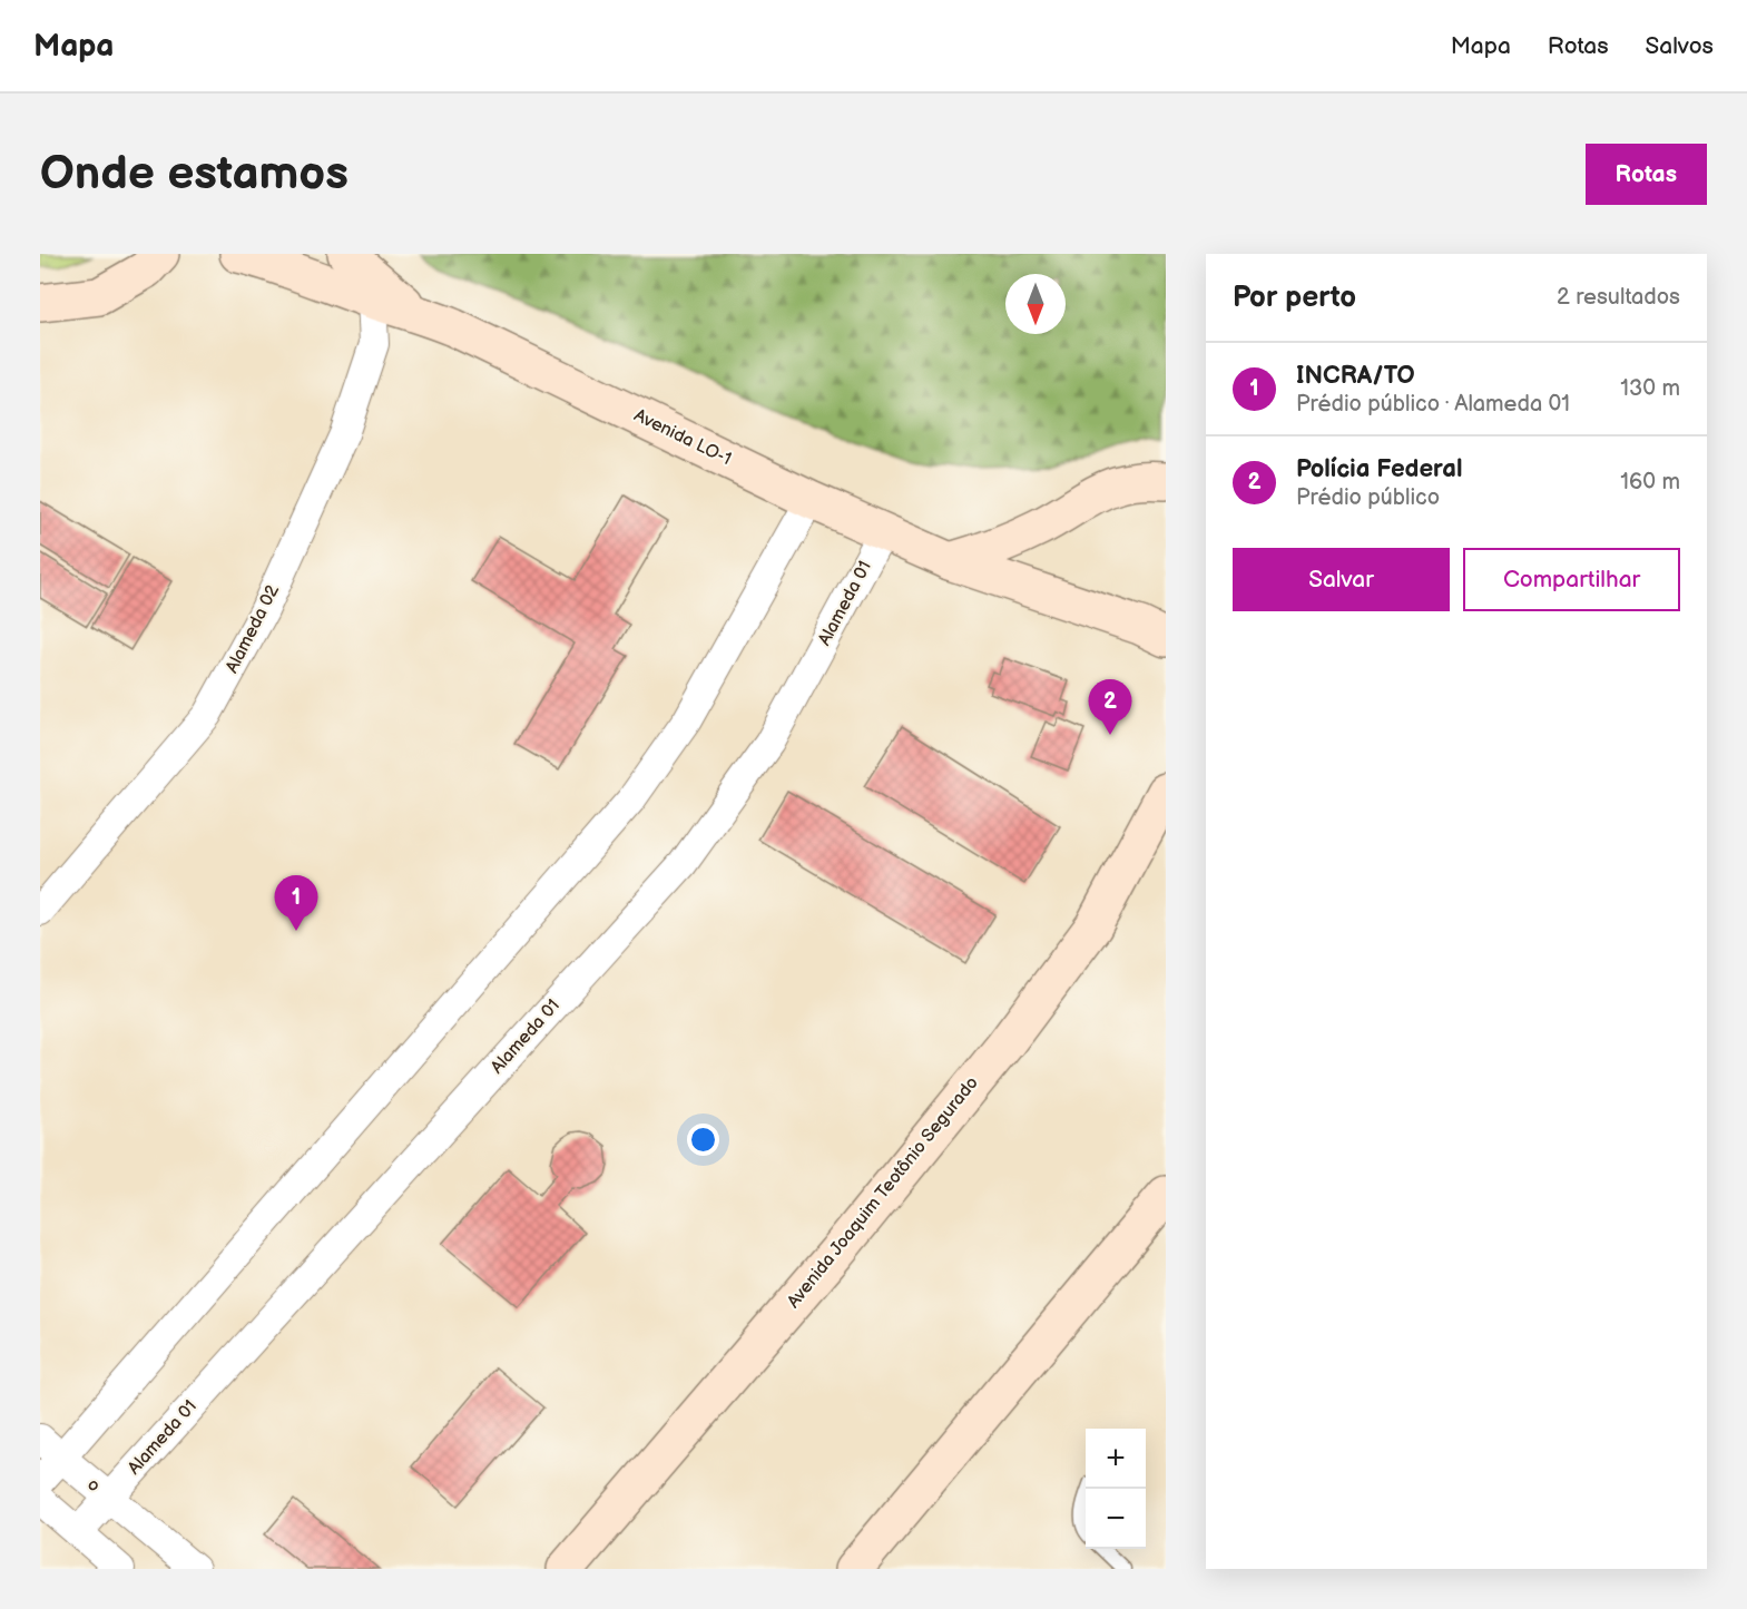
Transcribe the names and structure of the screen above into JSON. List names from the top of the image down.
{
  "streets": {
    "street": [
      "Avenida LO-1",
      "Alameda 01",
      "Alameda 02",
      "Avenida Joaquim Teotônio Segurado",
      "o"
    ]
  },
  "crossings": [
    ["Avenida LO-1", "Alameda 01"],
    ["Avenida LO-1", "Alameda 02"],
    ["Alameda 01", "o"]
  ],
  "north": "bottom",
  "page": {
    "header": "Mapa",
    "nav": ["Mapa", "Rotas", "Salvos"],
    "buttons": [
      "Rotas",
      ["Salvar", "Compartilhar"]
    ],
    "title": "Onde estamos",
    "heading": ["Por perto", "2 resultados"],
    "list": [
      {
        "mark": "1",
        "name": "INCRA/TO",
        "note": "Prédio público · Alameda 01",
        "value": "130 m"
      },
      {
        "mark": "2",
        "name": "Polícia Federal",
        "note": "Prédio público",
        "value": "160 m"
      }
    ],
    "pins": ["2", "1"],
    "map_buttons": ["+", "−"]
  }
}
